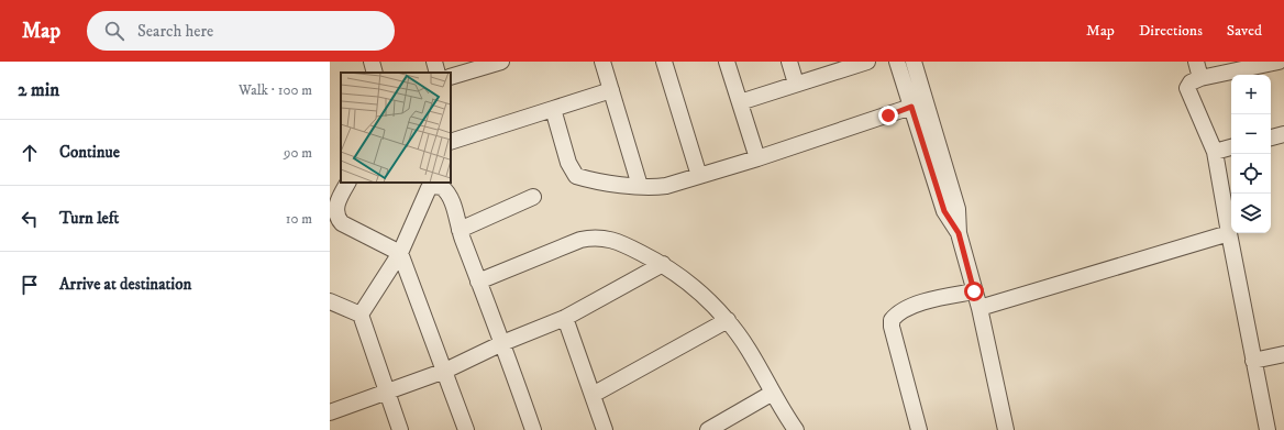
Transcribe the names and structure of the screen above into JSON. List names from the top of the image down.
{
  "page": {
    "header": "Map",
    "search": "Search here",
    "nav": ["Map", "Directions", "Saved"],
    "heading": ["2 min", "Walk · 100 m"],
    "map_buttons": ["+", "−"],
    "list": [
      ["Continue", "90 m"],
      ["Turn left", "10 m"],
      "Arrive at destination"
    ]
  }
}
